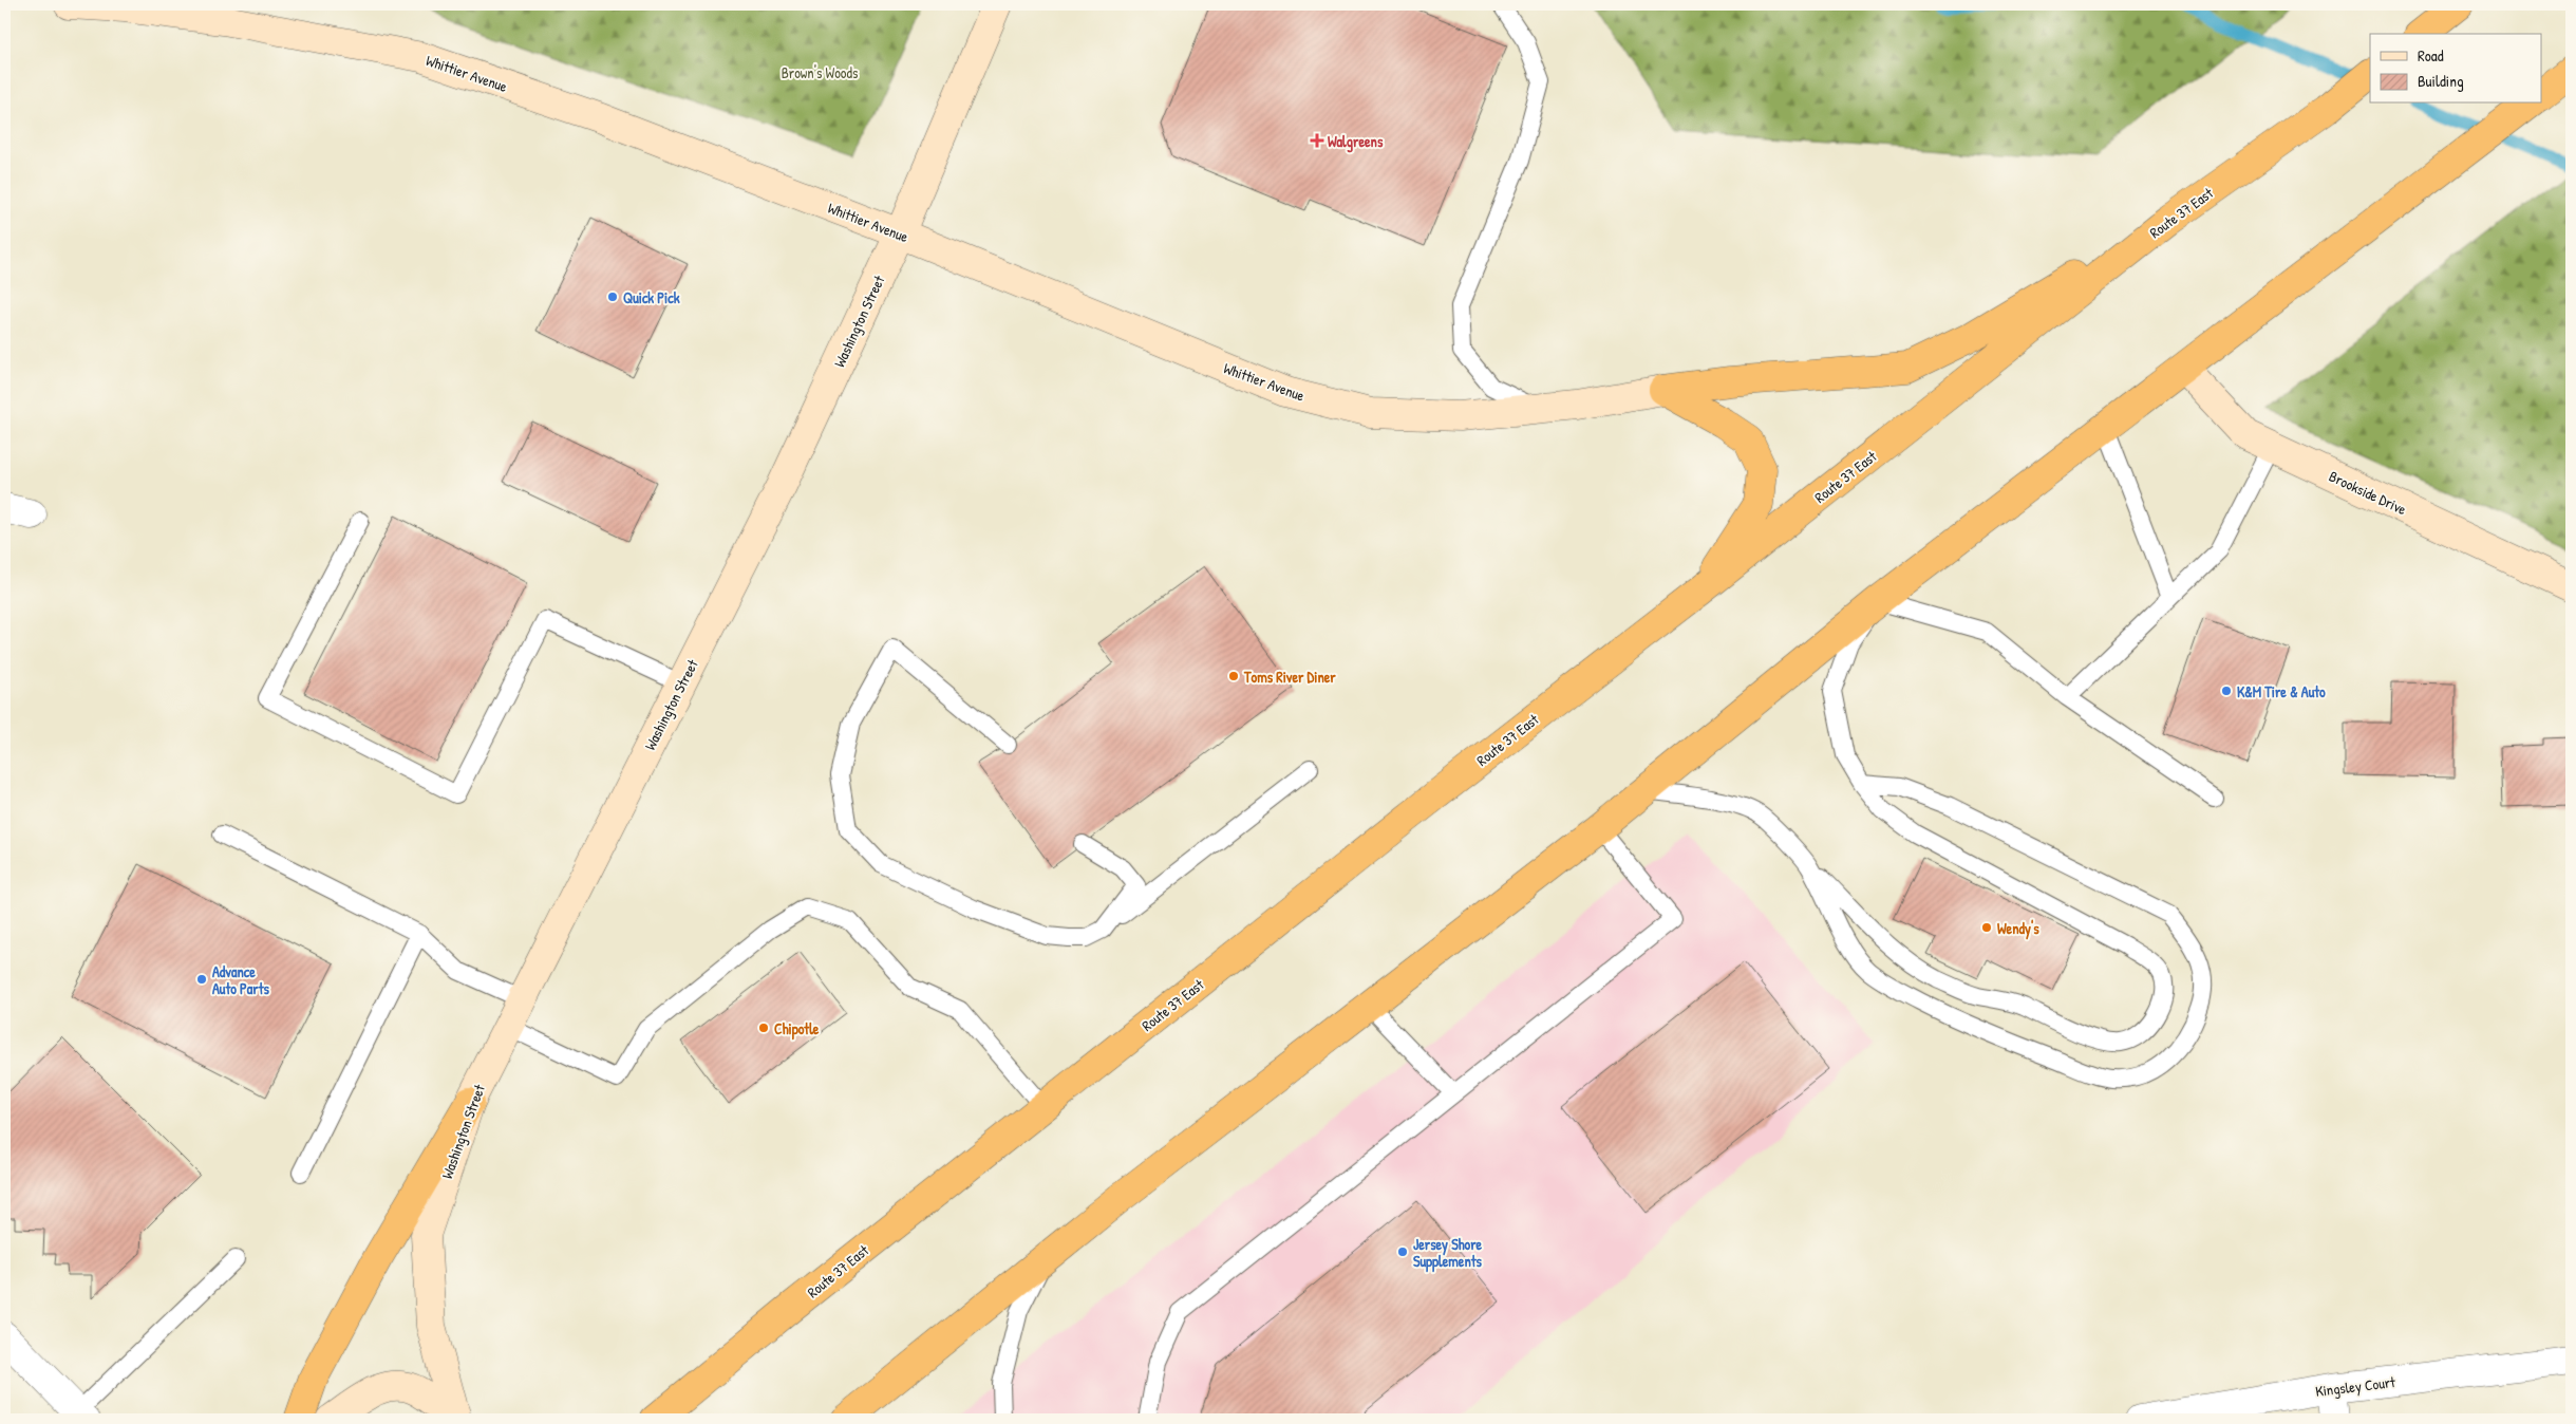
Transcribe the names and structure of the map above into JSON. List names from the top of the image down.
{
  "streets": {
    "highway": ["Route 37 East"],
    "street": [
      "Whittier Avenue",
      "Washington Street",
      "Brookside Drive",
      "Kingsley Court"
    ]
  },
  "crossings": [
    ["Whittier Avenue", "Washington Street"]
  ],
  "parks": ["Brown's Woods"],
  "places": {
    "health": ["Walgreens"],
    "other": [
      "Quick Pick",
      "Toms River Diner",
      "K&M Tire & Auto",
      "Wendy's",
      "Advance Auto Parts",
      "Chipotle",
      "Jersey Shore Supplements"
    ]
  },
  "legend": ["Road", "Building"]
}
